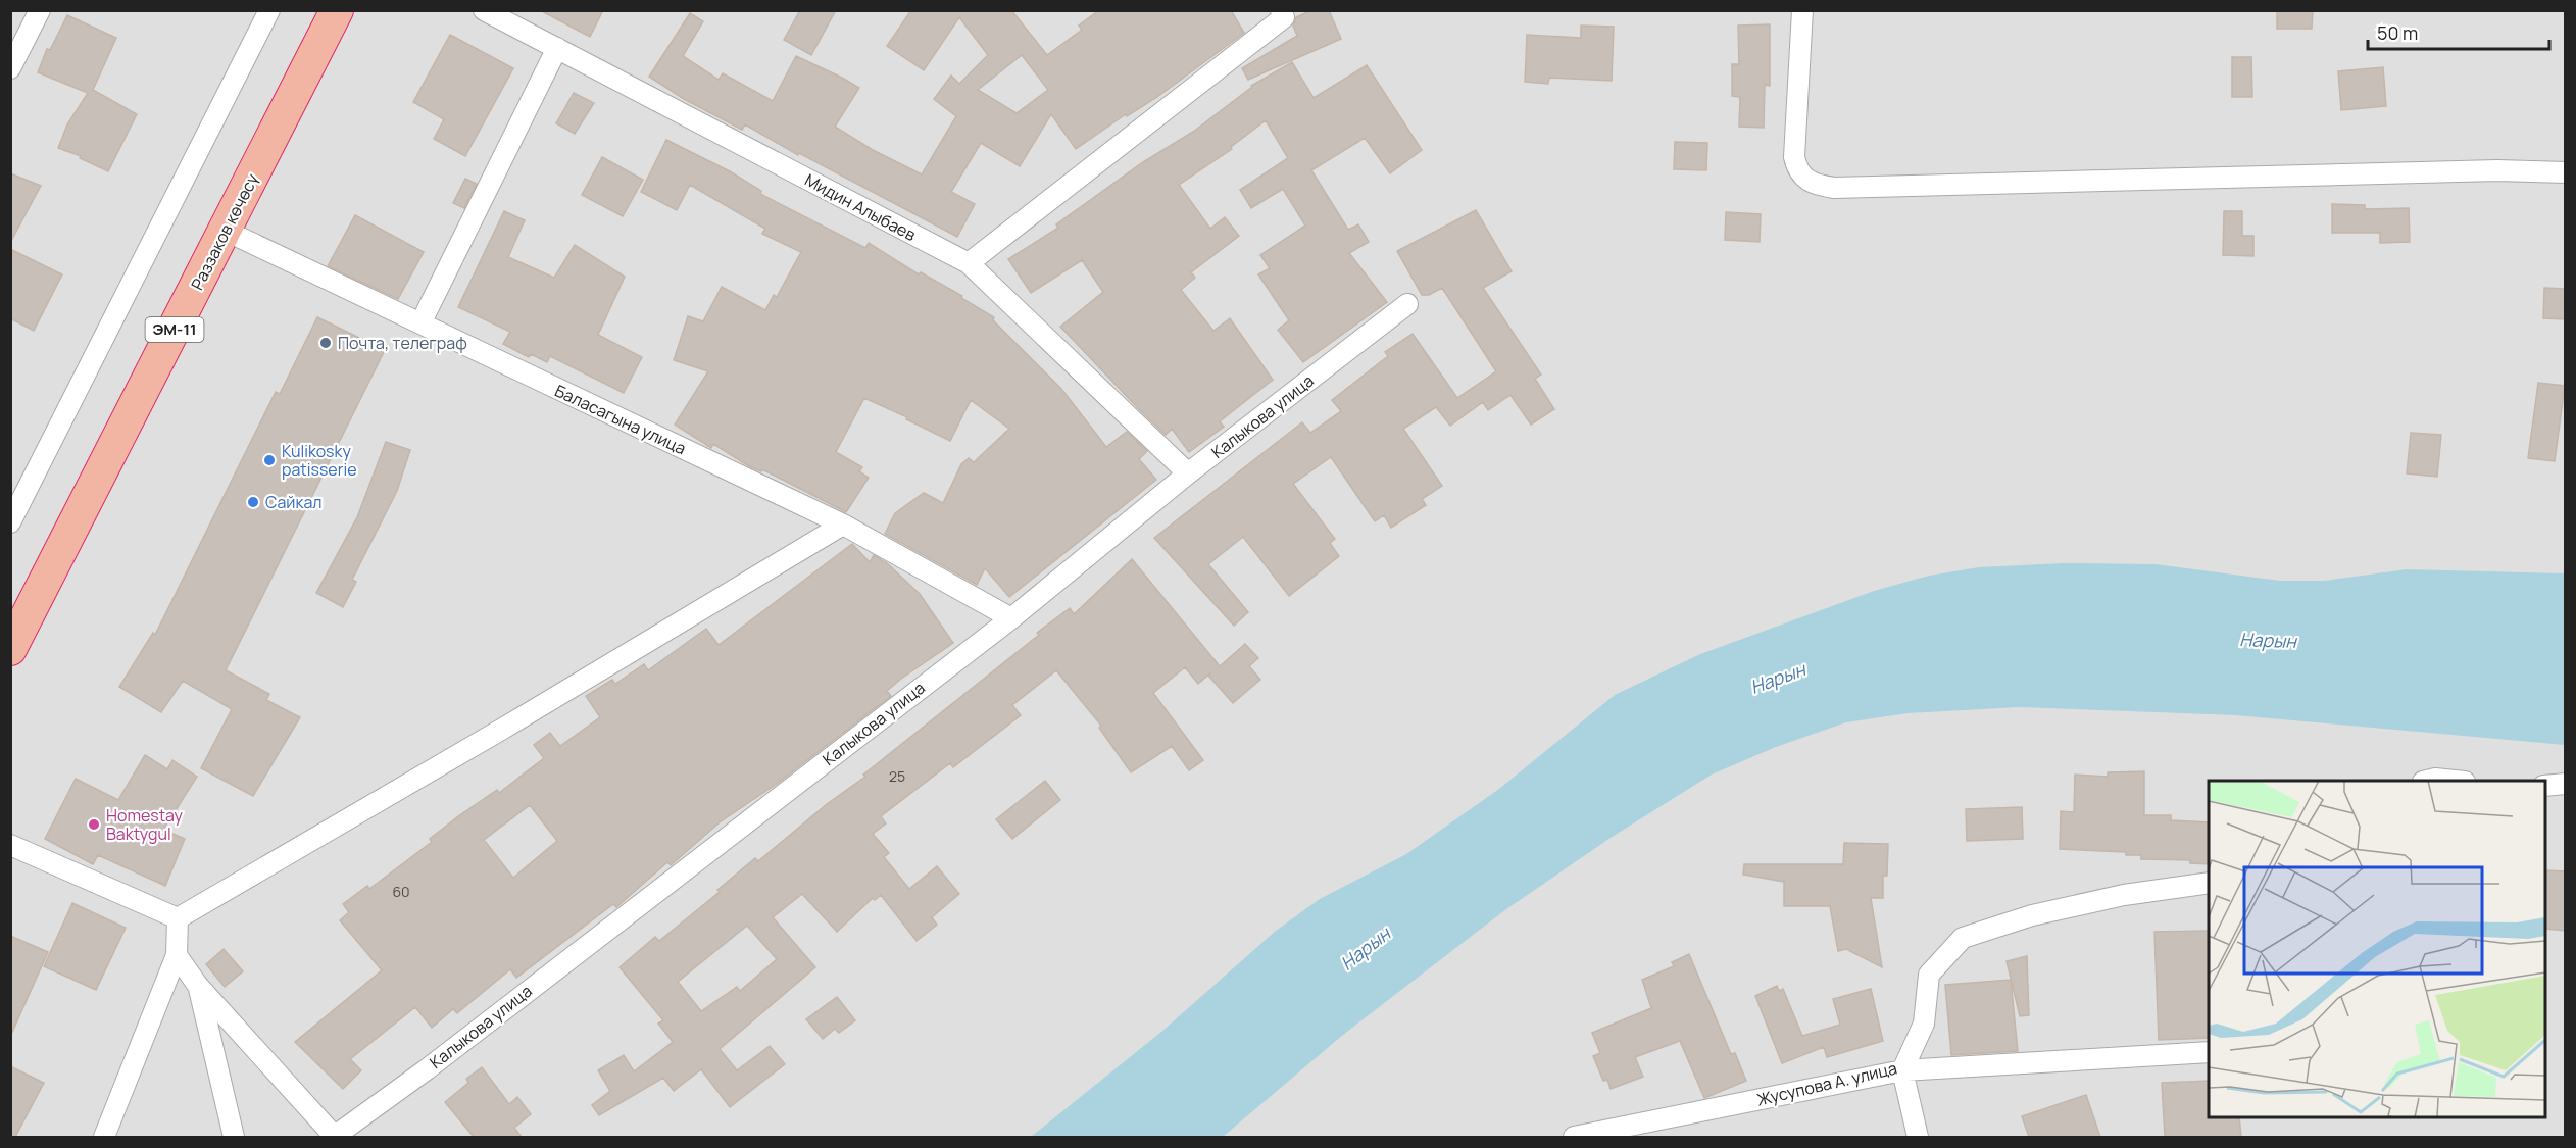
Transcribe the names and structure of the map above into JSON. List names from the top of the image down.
{
  "streets": {
    "highway": ["Раззаков көчөсү", "ЭМ-11"],
    "street": [
      "Мидин Алыбаев",
      "Калыкова улица",
      "Баласагына улица",
      "Жусупова А. улица"
    ]
  },
  "crossings": [
    ["Мидин Алыбаев", "Калыкова улица"],
    ["Раззаков көчөсү", "Баласагына улица"],
    ["Калыкова улица", "Баласагына улица"]
  ],
  "water": ["Нарын"],
  "places": [
    "Почта, телеграф",
    "Kulikosky patisserie",
    "Сайкал",
    "Homestay Baktygul"
  ],
  "house_numbers": ["25", "60"],
  "scale_bar": "50 m"
}
